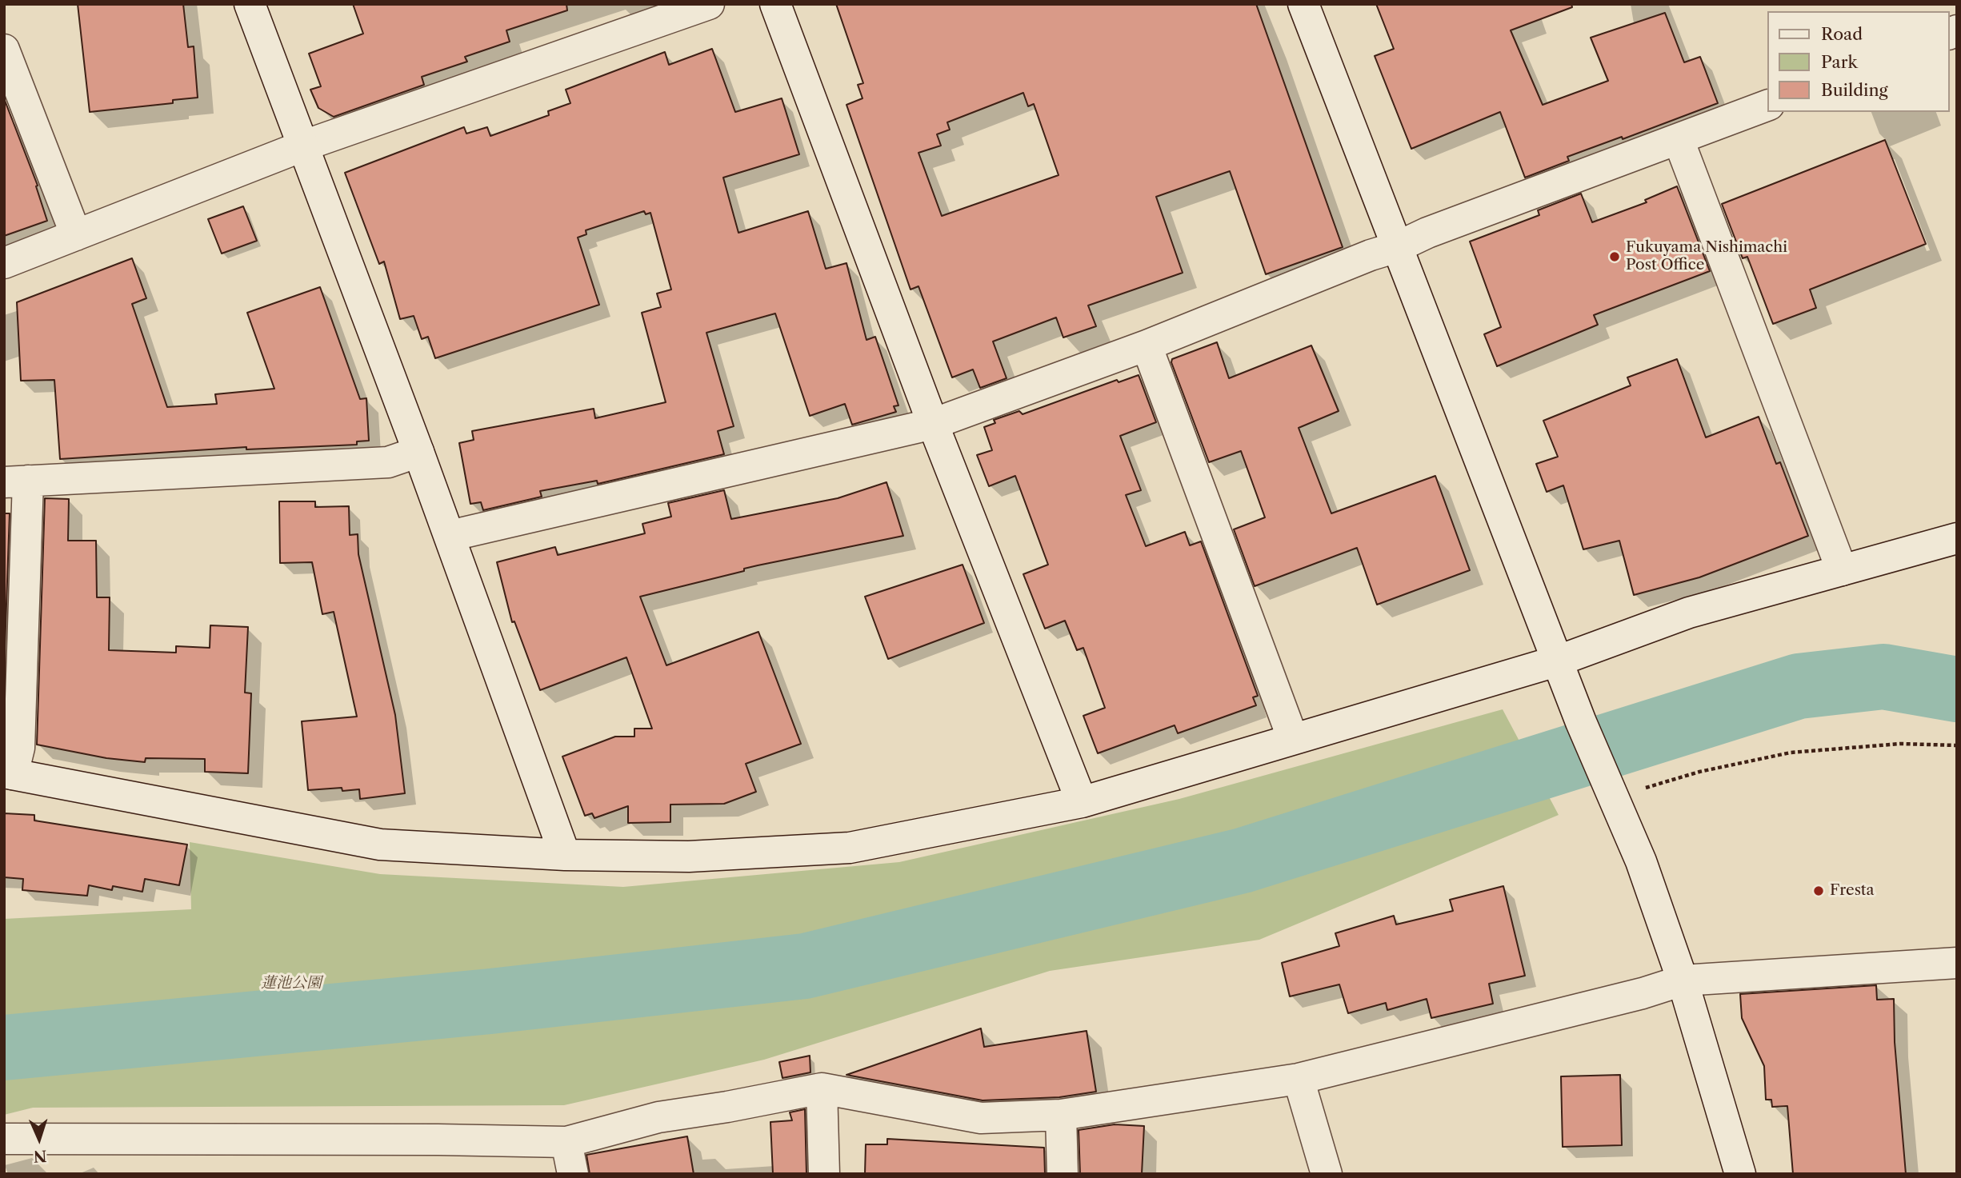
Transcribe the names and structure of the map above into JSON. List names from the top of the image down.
{
  "parks": ["蓮池公園"],
  "places": ["Fukuyama Nishimachi Post Office", "Fresta"],
  "legend": ["Road", "Park", "Building"],
  "north": "bottom"
}
